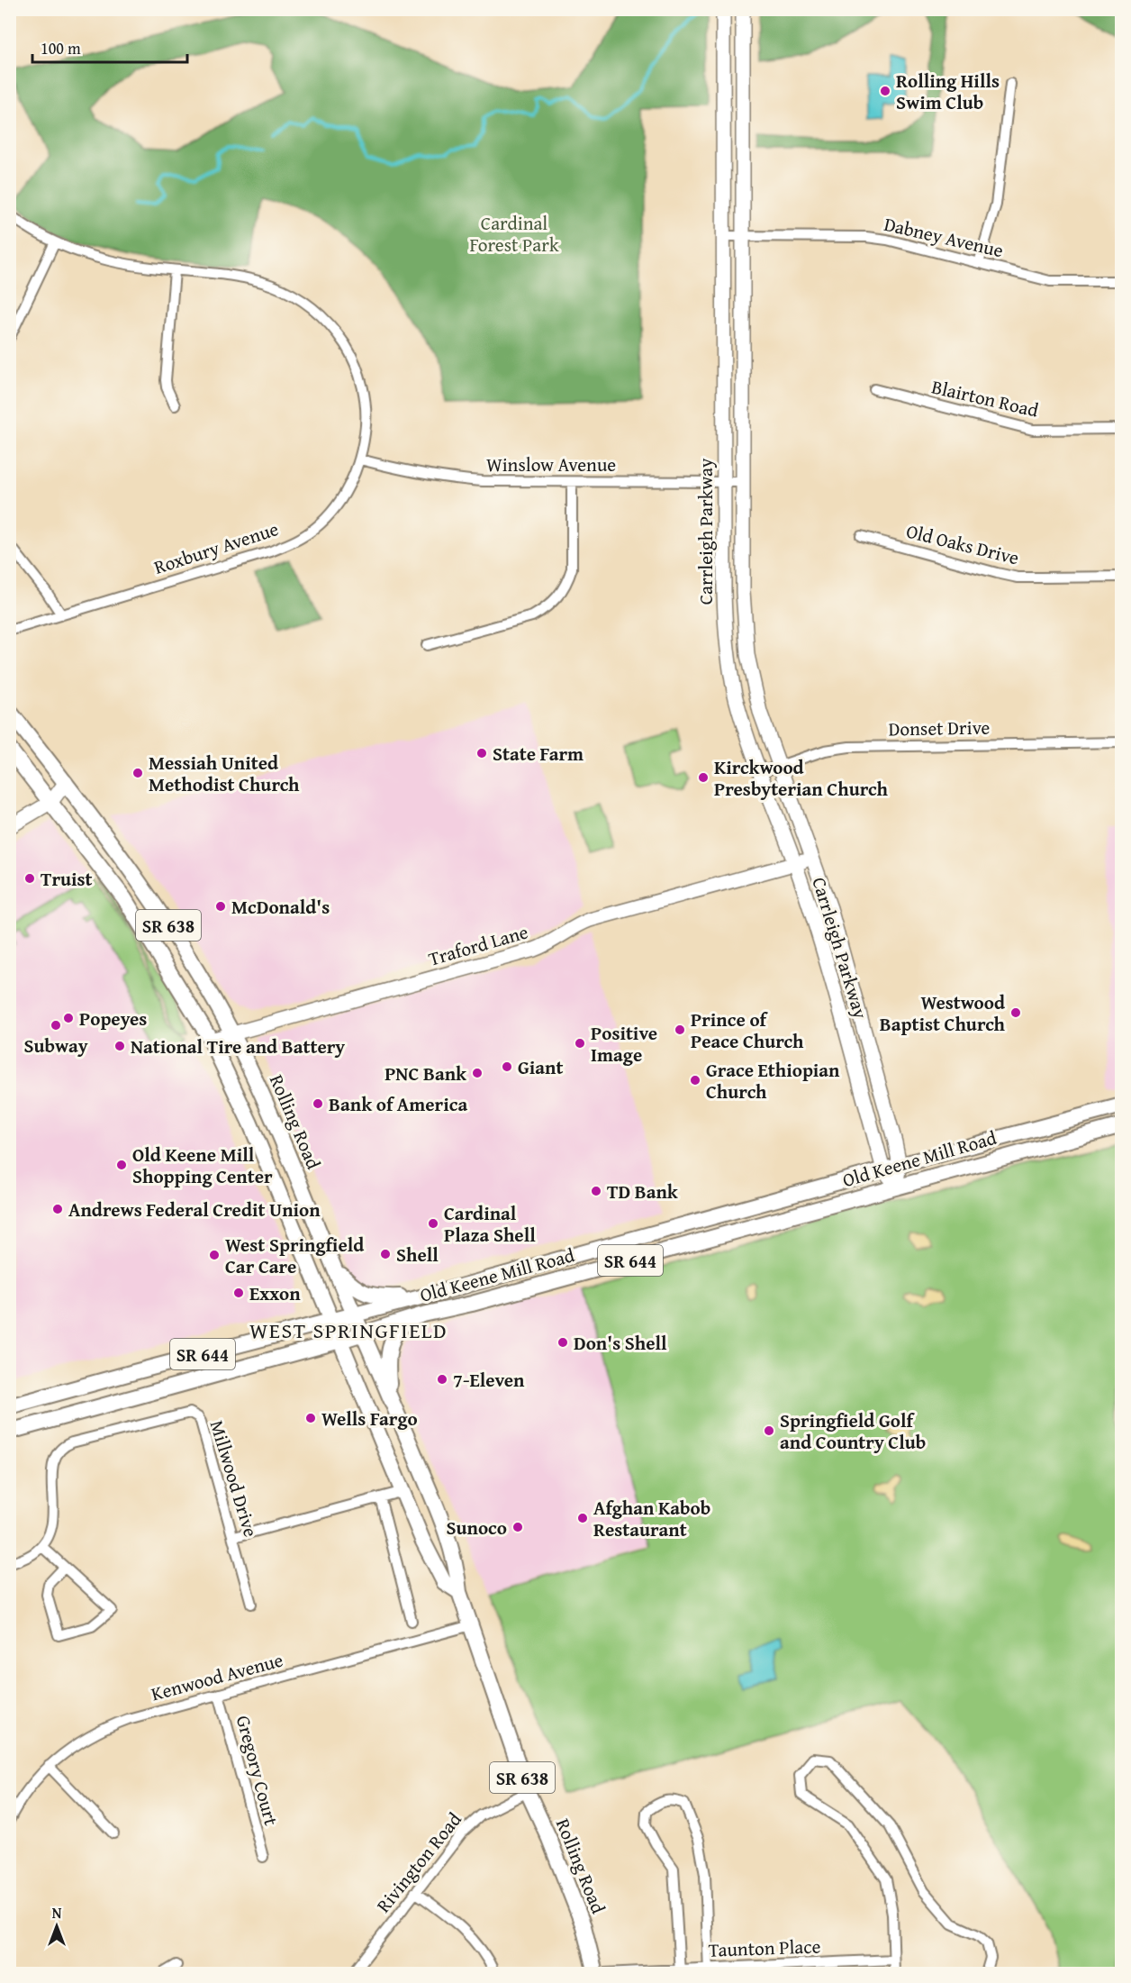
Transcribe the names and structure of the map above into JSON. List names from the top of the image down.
{
  "streets": {
    "main road": [
      "SR 638",
      "Rolling Road",
      "Old Keene Mill Road",
      "SR 644"
    ],
    "street": [
      "Dabney Avenue",
      "Blairton Road",
      "Winslow Avenue",
      "Carrleigh Parkway",
      "Old Oaks Drive",
      "Roxbury Avenue",
      "Donset Drive",
      "Traford Lane",
      "Millwood Drive",
      "Kenwood Avenue",
      "Gregory Court",
      "Rivington Road",
      "Taunton Place"
    ]
  },
  "crossings": [
    ["Dabney Avenue", "Carrleigh Parkway"],
    ["Winslow Avenue", "Carrleigh Parkway"],
    ["Winslow Avenue", "Roxbury Avenue"],
    ["Carrleigh Parkway", "Donset Drive"],
    ["Carrleigh Parkway", "Traford Lane"],
    ["Carrleigh Parkway", "Old Keene Mill Road"],
    ["Traford Lane", "Rolling Road"],
    ["Rolling Road", "Old Keene Mill Road"],
    ["Rolling Road", "Kenwood Avenue"],
    ["Rolling Road", "Rivington Road"],
    ["Kenwood Avenue", "Gregory Court"]
  ],
  "districts": ["WEST SPRINGFIELD"],
  "parks": ["Cardinal Forest Park"],
  "places": [
    "Rolling Hills Swim Club",
    "State Farm",
    "Messiah United Methodist Church",
    "Kirckwood Presbyterian Church",
    "Truist",
    "McDonald's",
    "Westwood Baptist Church",
    "Popeyes",
    "Subway",
    "Prince of Peace Church",
    "Positive Image",
    "National Tire and Battery",
    "Giant",
    "PNC Bank",
    "Grace Ethiopian Church",
    "Bank of America",
    "Old Keene Mill Shopping Center",
    "TD Bank",
    "Andrews Federal Credit Union",
    "Cardinal Plaza Shell",
    "Shell",
    "West Springfield Car Care",
    "Exxon",
    "Don's Shell",
    "7-Eleven",
    "Wells Fargo",
    "Springfield Golf and Country Club",
    "Afghan Kabob Restaurant",
    "Sunoco"
  ],
  "scale_bar": "100 m",
  "north": "top"
}
